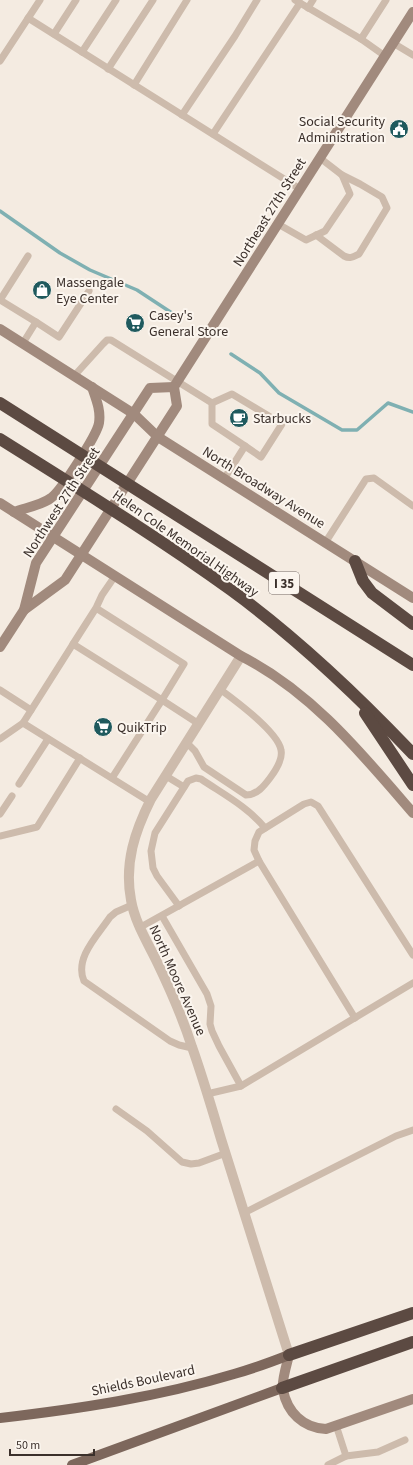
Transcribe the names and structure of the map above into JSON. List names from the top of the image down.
{
  "streets": {
    "highway": ["Helen Cole Memorial Highway", "I 35"],
    "main road": [
      "Northeast 27th Street",
      "North Broadway Avenue",
      "Northwest 27th Street",
      "Shields Boulevard"
    ],
    "street": ["North Moore Avenue"]
  },
  "crossings": [
    ["North Broadway Avenue", "Northwest 27th Street"],
    ["North Moore Avenue", "Shields Boulevard"]
  ],
  "places": {
    "public building": ["Social Security Administration"],
    "shop": ["Massengale Eye Center"],
    "supermarket": ["Casey's General Store", "QuikTrip"],
    "cafe": ["Starbucks"]
  },
  "scale_bar": "50 m"
}
